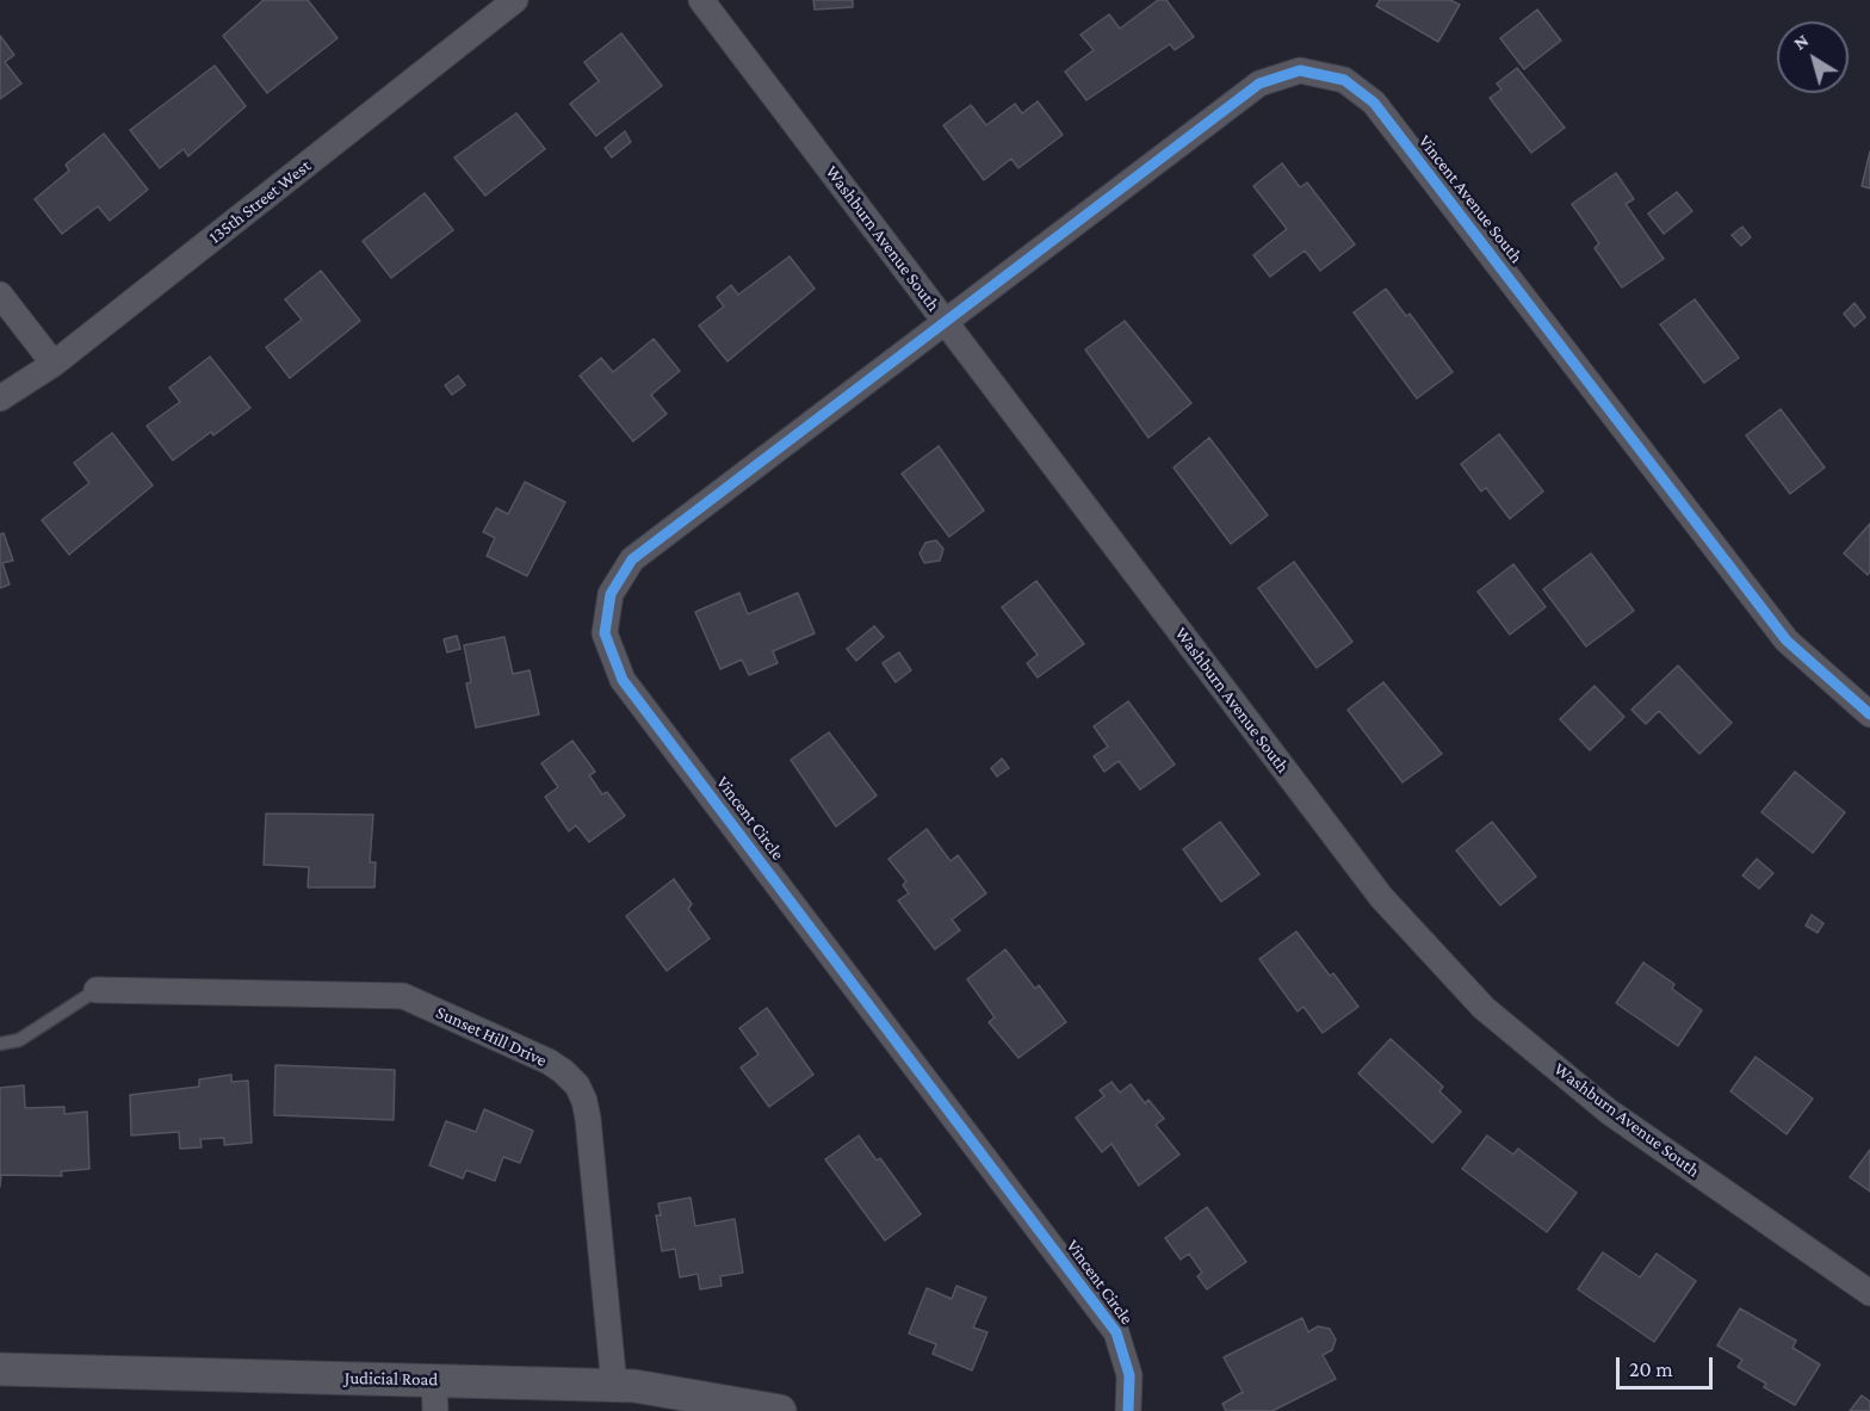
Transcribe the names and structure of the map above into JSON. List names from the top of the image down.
{
  "streets": {
    "street": [
      "Vincent Avenue South",
      "135th Street West",
      "Washburn Avenue South",
      "Vincent Circle",
      "Sunset Hill Drive",
      "Judicial Road"
    ]
  },
  "crossings": [
    ["Vincent Avenue South", "Washburn Avenue South"],
    ["Vincent Avenue South", "Vincent Circle"],
    ["Washburn Avenue South", "Vincent Circle"],
    ["Sunset Hill Drive", "Judicial Road"]
  ],
  "scale_bar": "20 m",
  "north": "top left"
}
